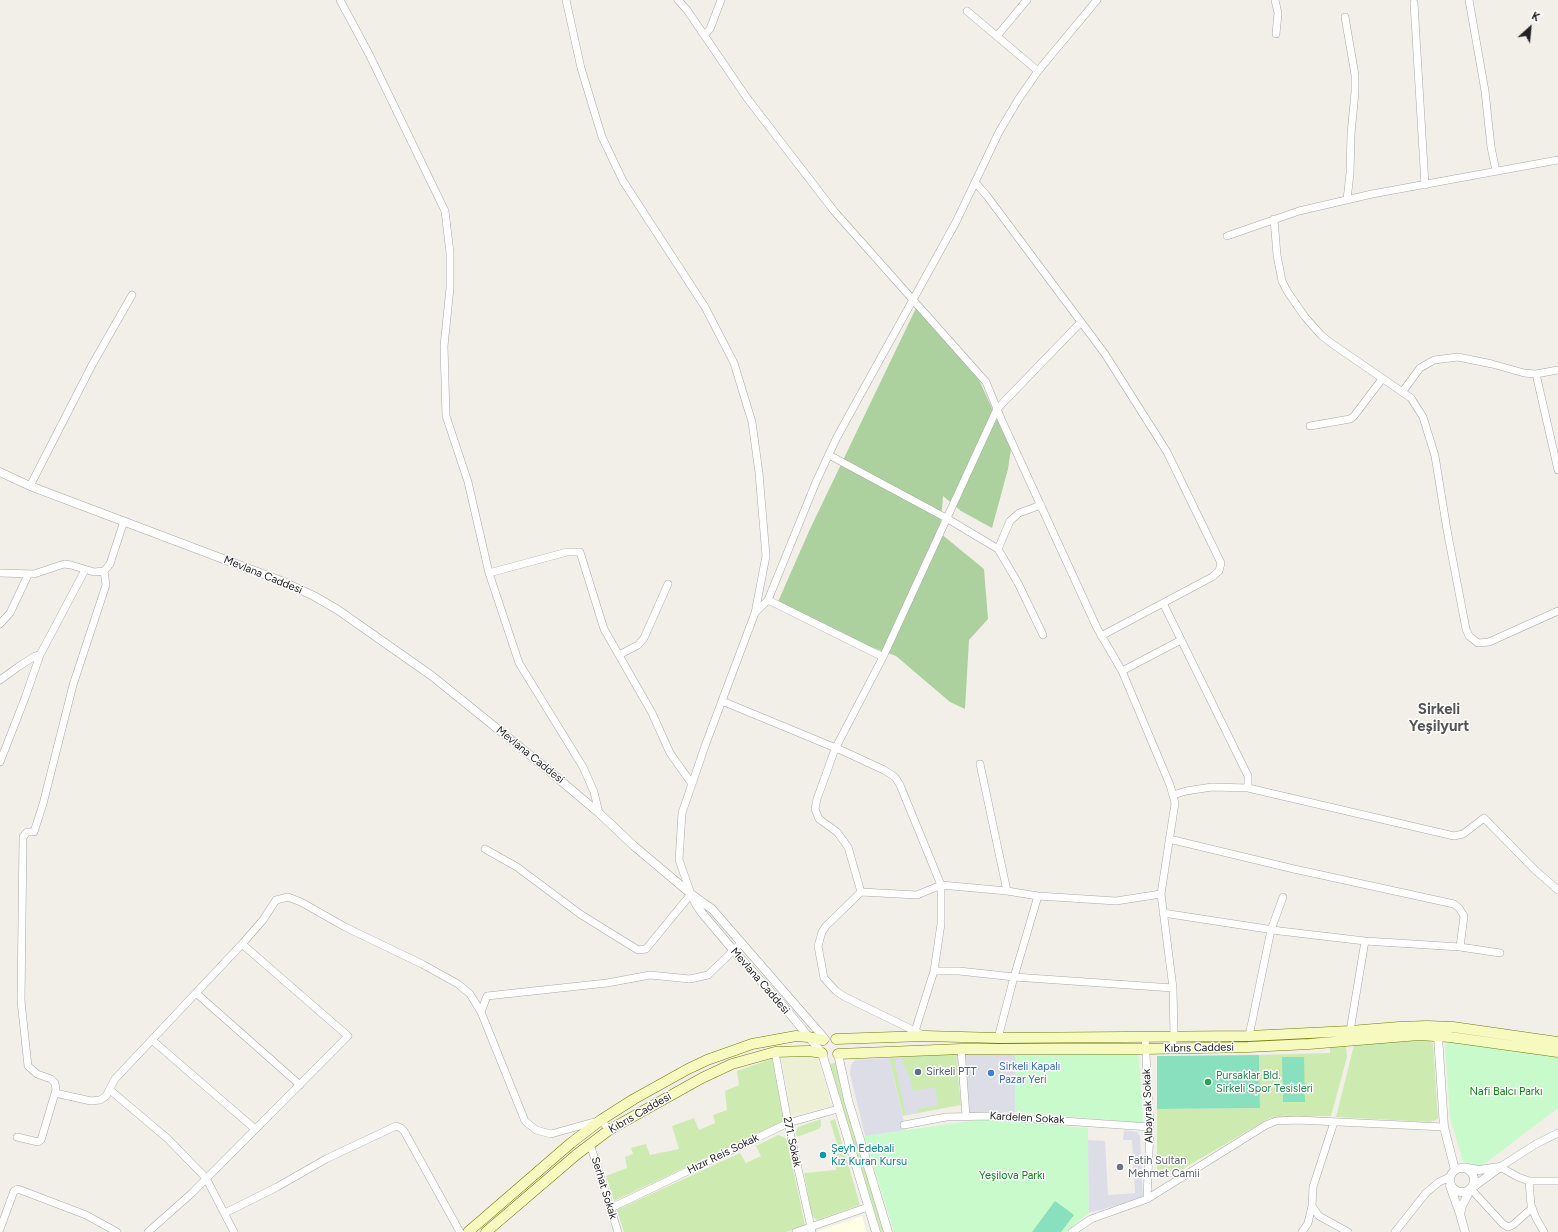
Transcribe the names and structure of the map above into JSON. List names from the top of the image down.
{
  "streets": {
    "main road": ["Kıbrıs Caddesi"],
    "street": [
      "Mevlana Caddesi",
      "Albayrak Sokak",
      "Kardelen Sokak",
      "271. Sokak",
      "Hızır Reis Sokak",
      "Serhat Sokak"
    ]
  },
  "crossings": [
    ["Mevlana Caddesi", "Kıbrıs Caddesi"],
    ["Mevlana Caddesi", "Hızır Reis Sokak"],
    ["Kıbrıs Caddesi", "Albayrak Sokak"],
    ["Kıbrıs Caddesi", "271. Sokak"],
    ["Kıbrıs Caddesi", "Serhat Sokak"],
    ["Albayrak Sokak", "Kardelen Sokak"],
    ["271. Sokak", "Hızır Reis Sokak"],
    ["Hızır Reis Sokak", "Serhat Sokak"]
  ],
  "districts": ["Sirkeli Yeşilyurt"],
  "parks": ["Nafi Balcı Parkı", "Yeşilova Parkı"],
  "places": [
    "Sirkeli PTT",
    "Sirkeli Kapalı Pazar Yeri",
    "Pursaklar Bld. Sirkeli Spor Tesisleri",
    "Şeyh Edebali Kız Kuran Kursu",
    "Fatih Sultan Mehmet Camii"
  ],
  "north": "top right"
}
